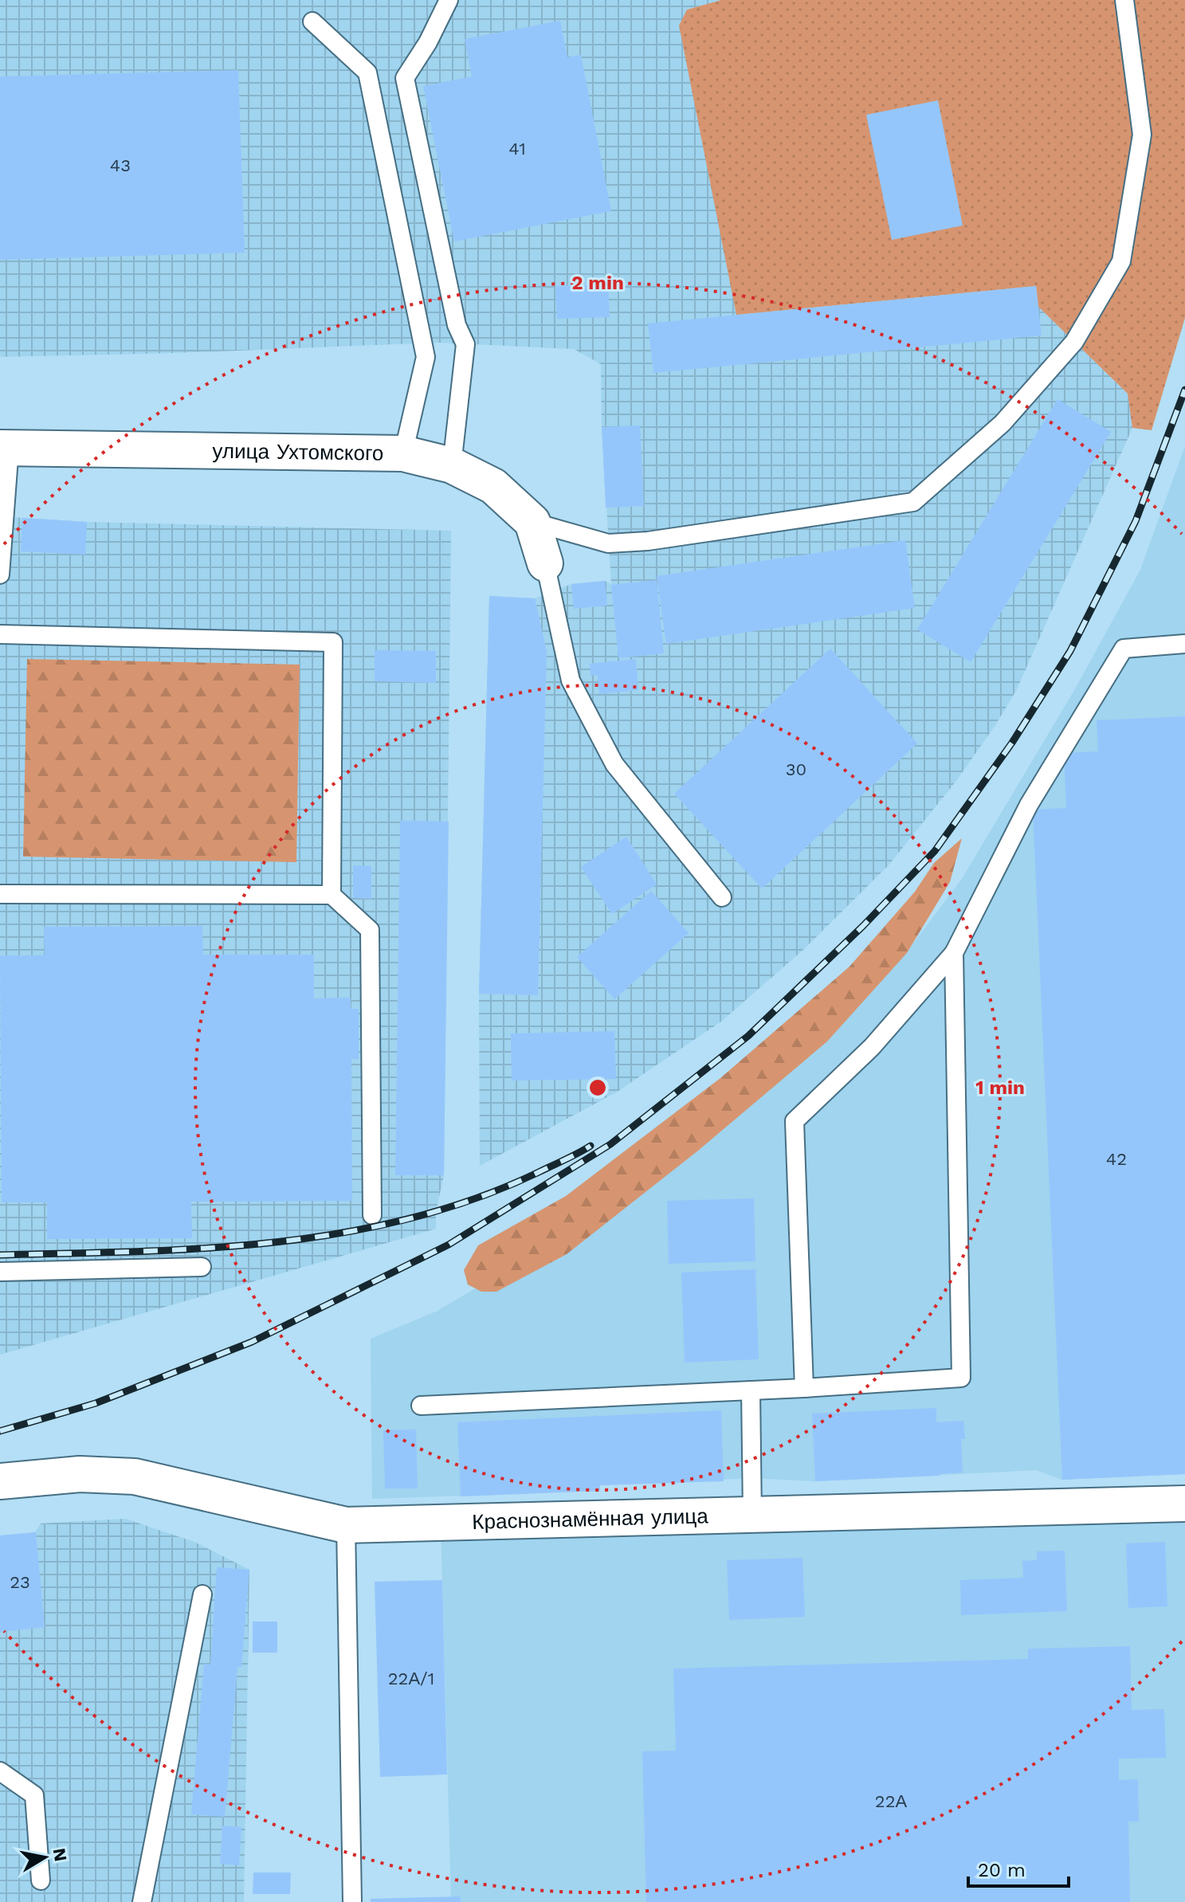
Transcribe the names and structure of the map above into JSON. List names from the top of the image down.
{
  "streets": {
    "street": ["улица Ухтомского", "Краснознамённая улица"]
  },
  "house_numbers": [
    "41",
    "43",
    "30",
    "42",
    "23",
    "22А/1",
    "22А"
  ],
  "scale_bar": "20 m",
  "north": "right",
  "rings": ["2 min", "1 min"]
}
